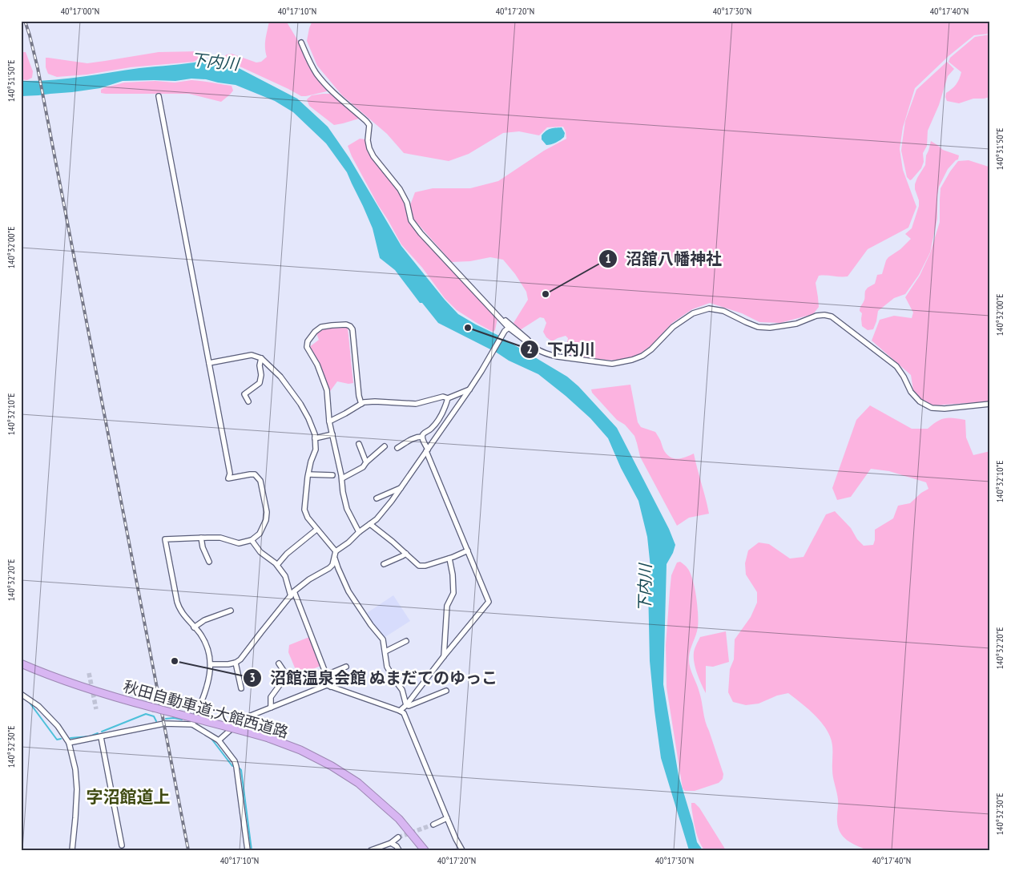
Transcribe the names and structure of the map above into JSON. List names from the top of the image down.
{
  "streets": {
    "highway": ["秋田自動車道;大館西道路"]
  },
  "districts": ["字沼館道上"],
  "water": ["下内川"],
  "places": ["沼舘八幡神社", "下内川", "沼館温泉会館 ぬまだてのゆっこ"],
  "coordinates": [
    "40°17'00\"N",
    "40°17'10\"N",
    "40°17'20\"N",
    "40°17'30\"N",
    "40°17'40\"N",
    "140°31'50\"E",
    "140°32'00\"E",
    "140°32'10\"E",
    "140°32'20\"E",
    "140°32'30\"E"
  ]
}
